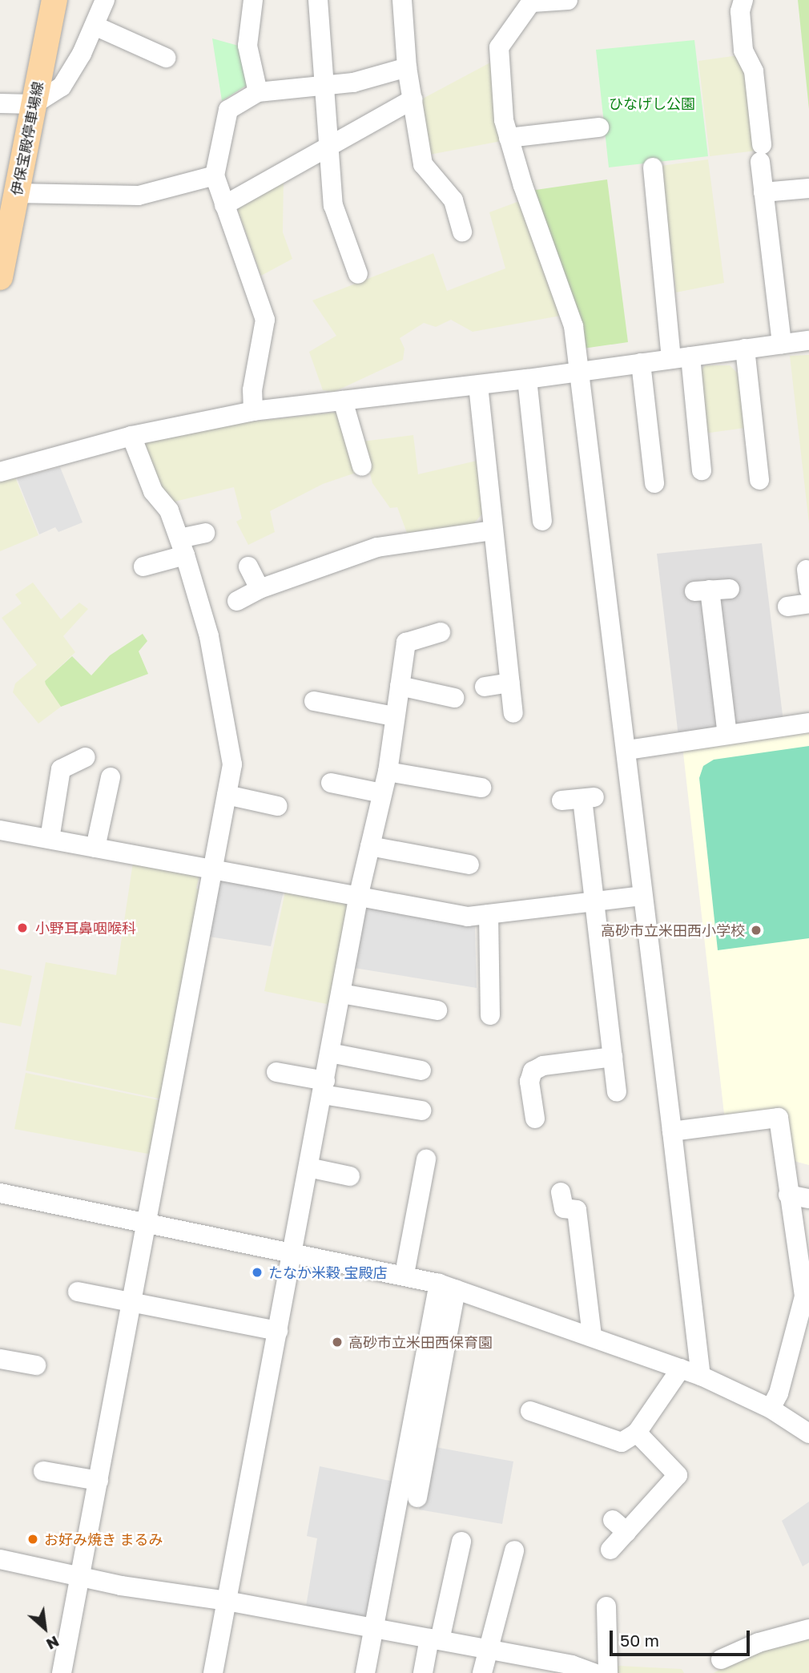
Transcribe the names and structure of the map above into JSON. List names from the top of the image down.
{
  "streets": {
    "main road": ["伊保宝殿停車場線"]
  },
  "parks": ["ひなげし公園"],
  "places": [
    "小野耳鼻咽喉科",
    "高砂市立米田西小学校",
    "たなか米穀 宝殿店",
    "高砂市立米田西保育園",
    "お好み焼き まるみ"
  ],
  "scale_bar": "50 m",
  "north": "bottom right"
}
